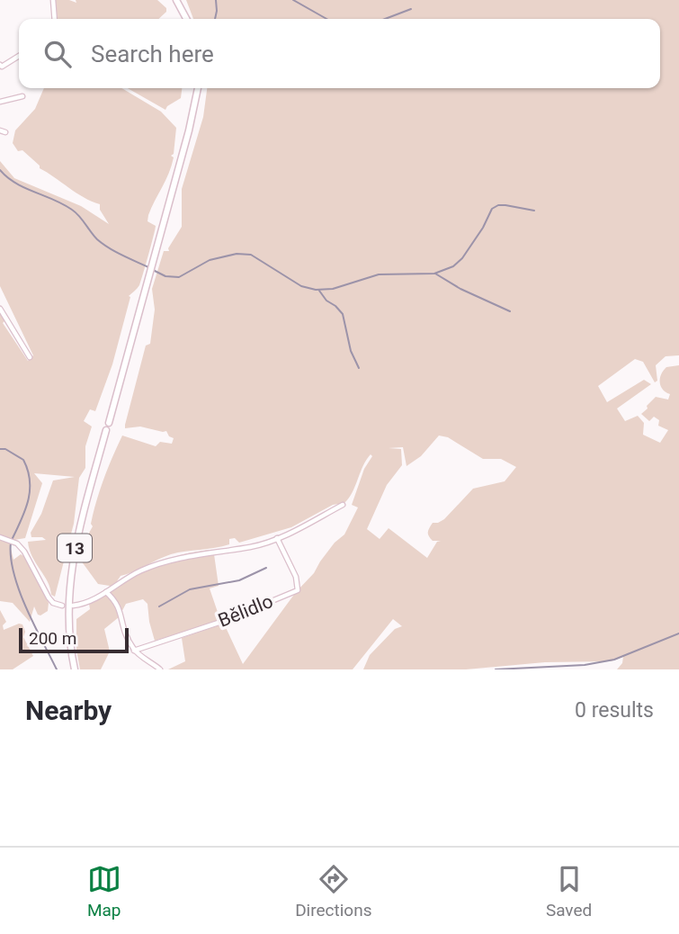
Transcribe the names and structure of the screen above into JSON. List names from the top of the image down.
{
  "streets": {
    "main road": ["13"],
    "street": ["Bělidlo"]
  },
  "scale_bar": "200 m",
  "page": {
    "search": "Search here",
    "scale": "200 m",
    "heading": ["Nearby", "0 results"],
    "nav": ["Map", "Directions", "Saved"]
  }
}
